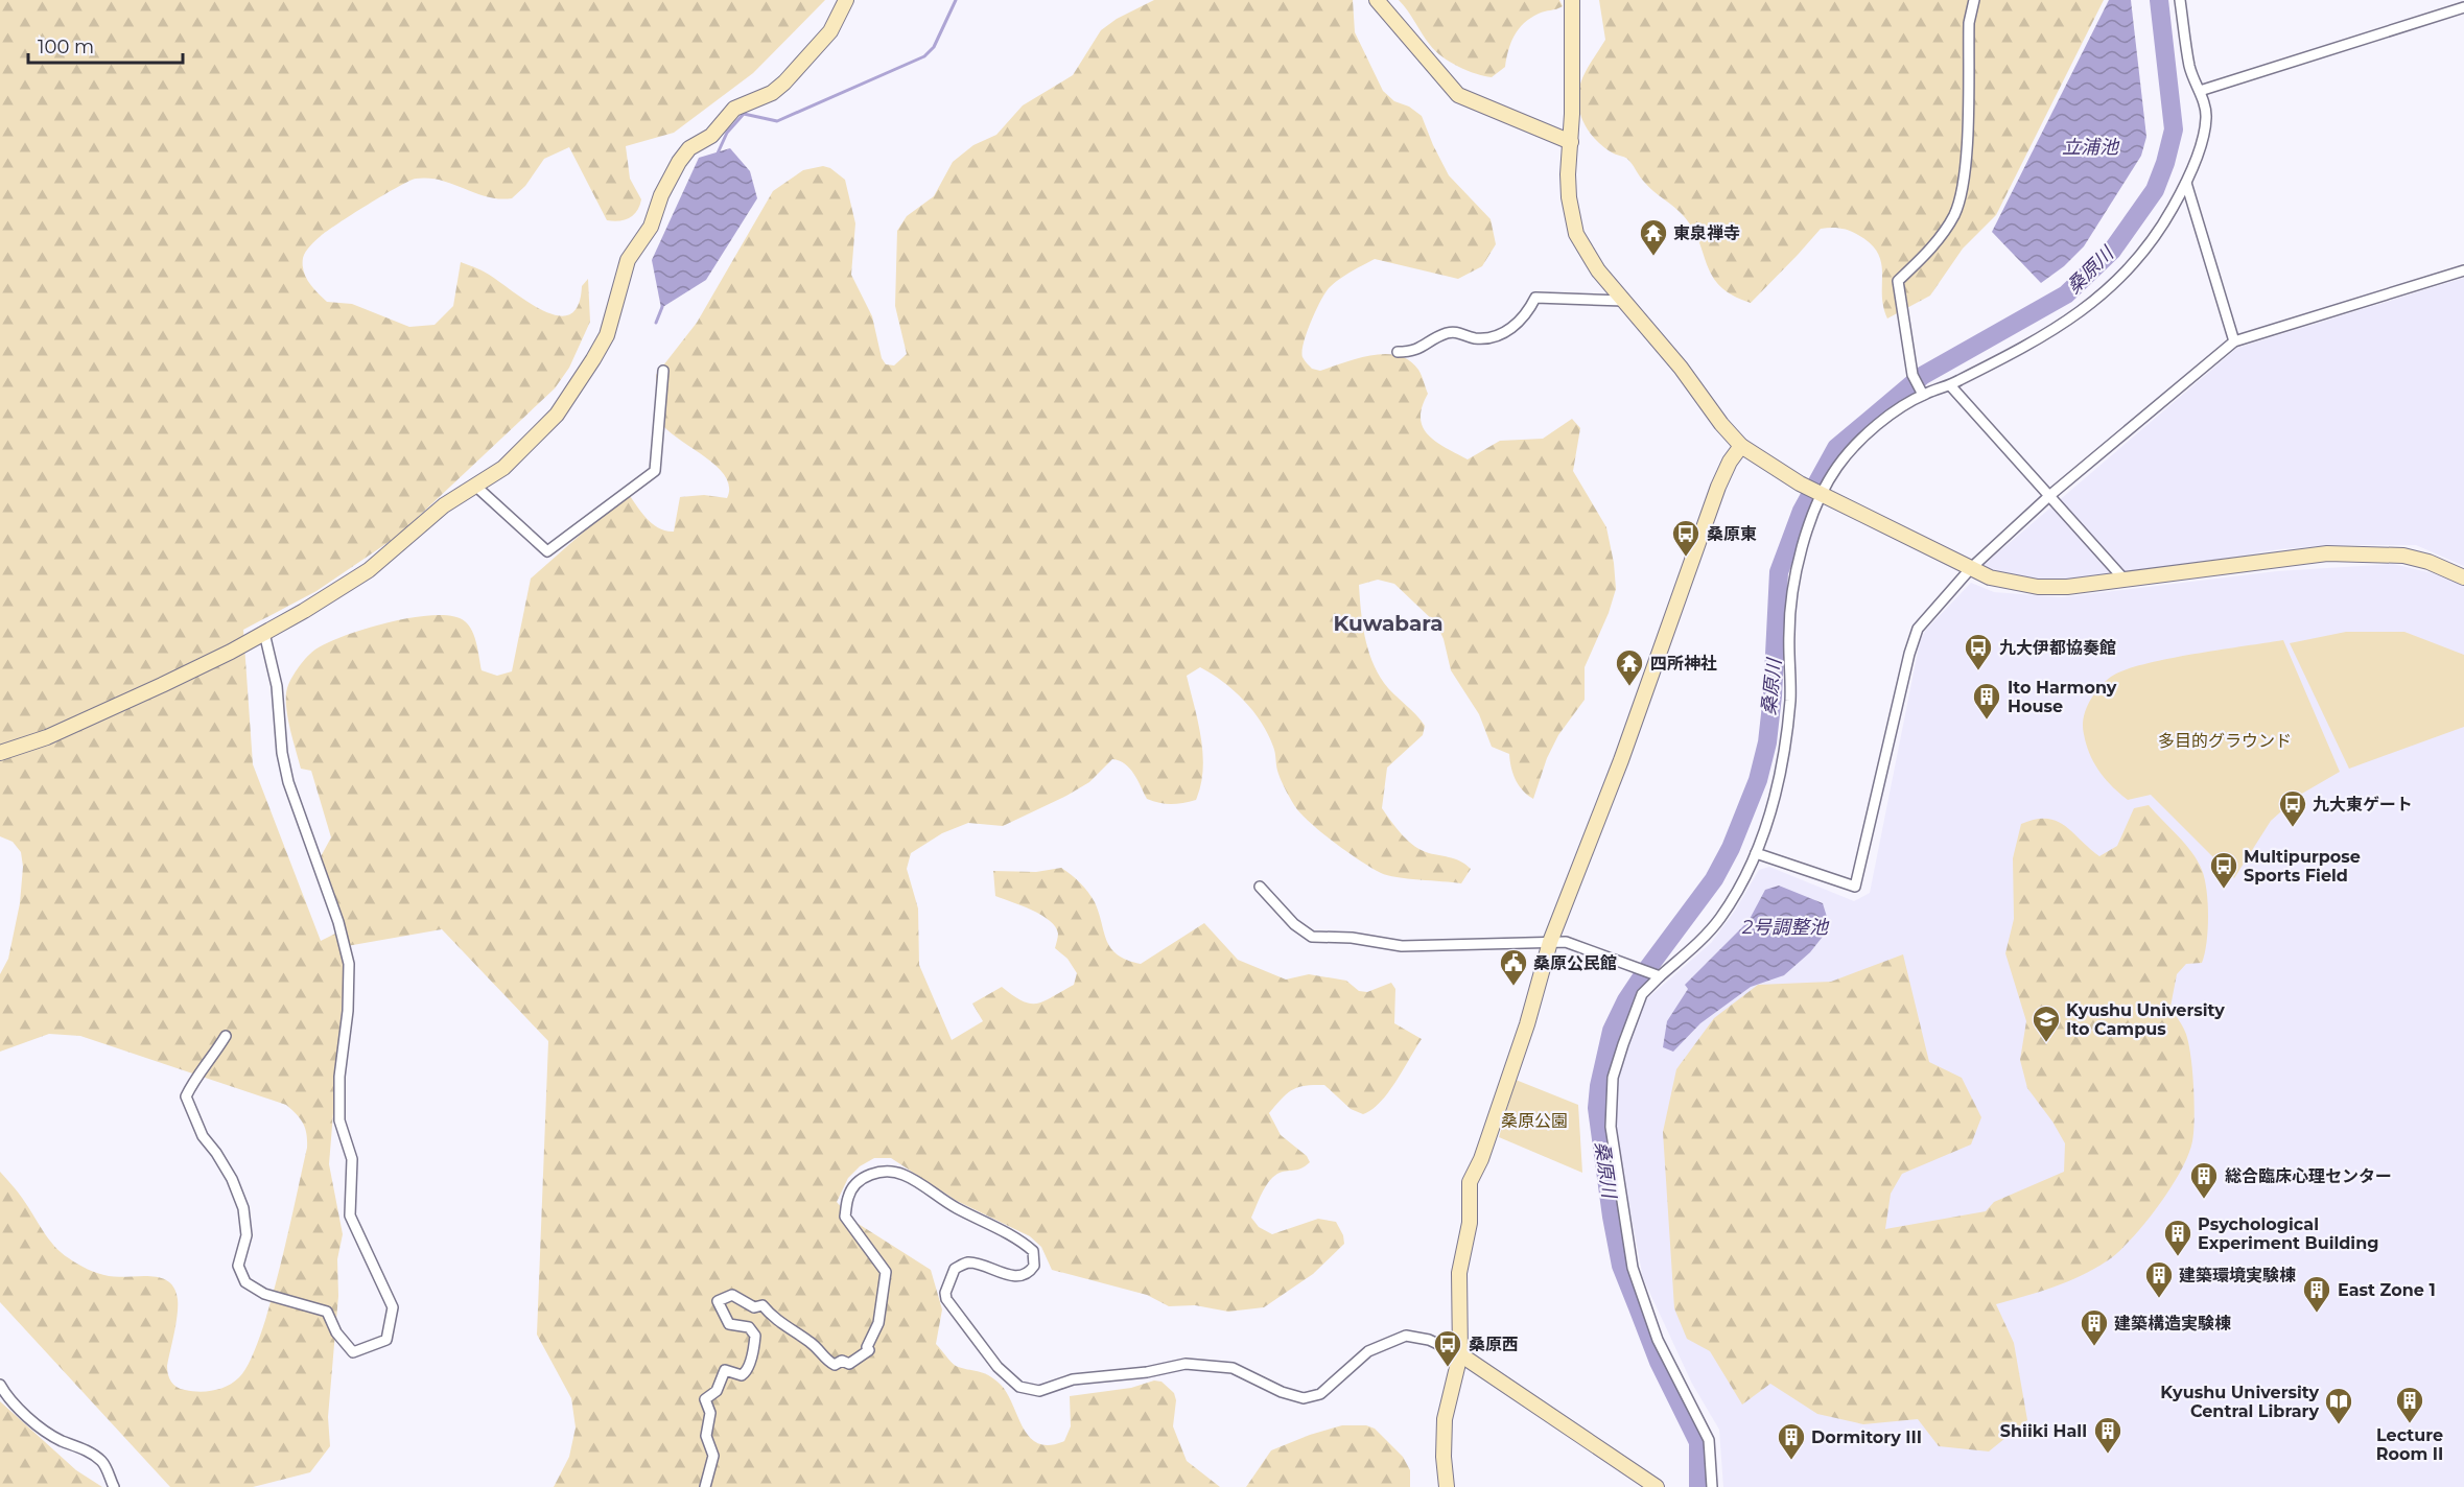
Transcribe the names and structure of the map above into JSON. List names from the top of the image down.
{
  "districts": ["Kuwabara"],
  "water": ["立浦池", "桑原川", "2号調整池"],
  "parks": ["多目的グラウンド", "桑原公園"],
  "places": {
    "temple": ["東泉禅寺", "四所神社"],
    "bus stop": [
      "桑原東",
      "九大伊都協奏館",
      "九大東ゲート",
      "Multipurpose Sports Field",
      "桑原西"
    ],
    "building": [
      "Ito Harmony House",
      "総合臨床心理センター",
      "Psychological Experiment Building",
      "建築環境実験棟",
      "East Zone 1",
      "建築構造実験棟",
      "Lecture Room II",
      "Shiiki Hall",
      "Dormitory III"
    ],
    "public building": ["桑原公民館"],
    "school or university": ["Kyushu University Ito Campus"],
    "library": ["Kyushu University Central Library"]
  },
  "scale_bar": "100 m"
}
